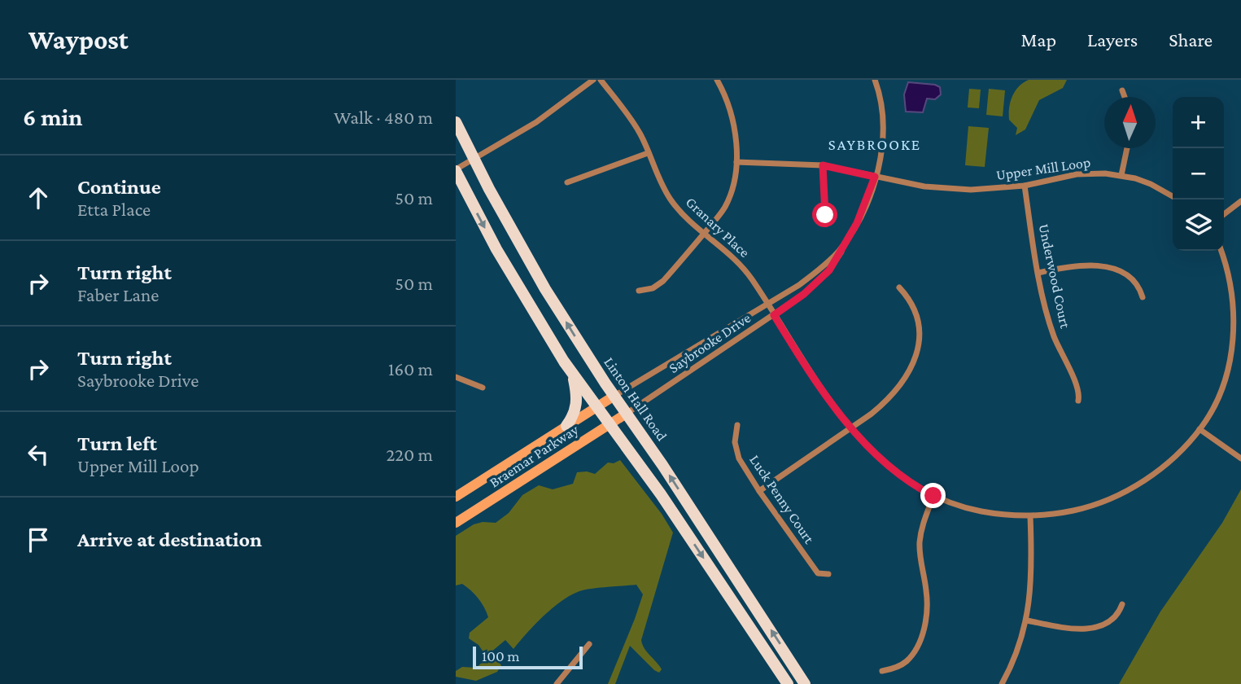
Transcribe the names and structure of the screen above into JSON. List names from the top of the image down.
{
  "streets": {
    "main road": ["Linton Hall Road"],
    "street": [
      "Upper Mill Loop",
      "Granary Place",
      "Underwood Court",
      "Saybrooke Drive",
      "Braemar Parkway",
      "Luck Penny Court"
    ]
  },
  "crossings": [
    ["Upper Mill Loop", "Underwood Court"],
    ["Upper Mill Loop", "Saybrooke Drive"],
    ["Granary Place", "Saybrooke Drive"],
    ["Saybrooke Drive", "Linton Hall Road"],
    ["Saybrooke Drive", "Braemar Parkway"],
    ["Linton Hall Road", "Braemar Parkway"]
  ],
  "districts": ["SAYBROOKE"],
  "scale_bar": "100 m",
  "north": "top",
  "page": {
    "header": "Waypost",
    "nav": ["Map", "Layers", "Share"],
    "heading": ["6 min", "Walk · 480 m"],
    "map_buttons": ["+", "−"],
    "list": [
      ["Continue", "Etta Place", "50 m"],
      ["Turn right", "Faber Lane", "50 m"],
      ["Turn right", "Saybrooke Drive", "160 m"],
      ["Turn left", "Upper Mill Loop", "220 m"],
      "Arrive at destination"
    ],
    "scale": "100 m"
  }
}
